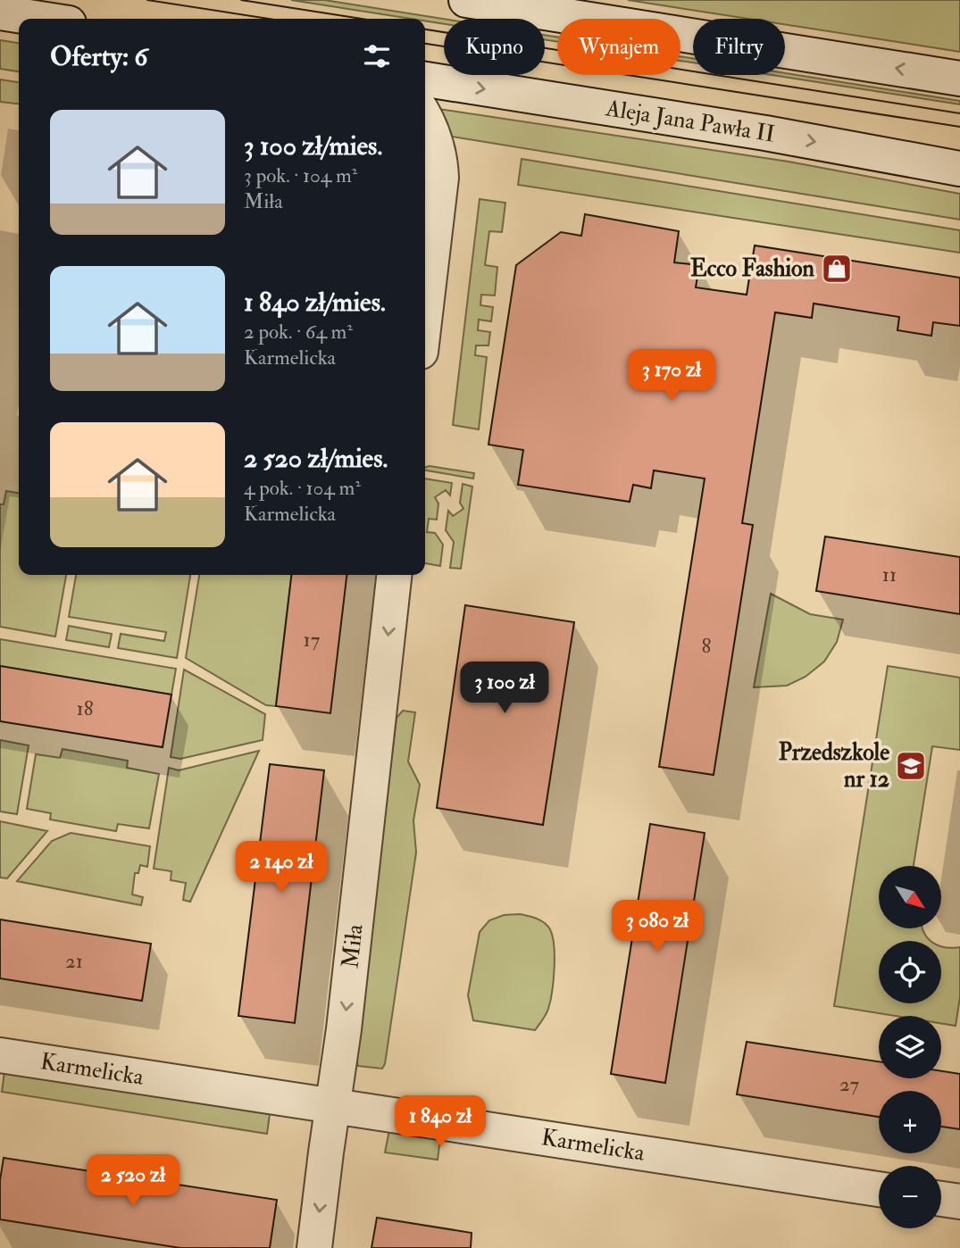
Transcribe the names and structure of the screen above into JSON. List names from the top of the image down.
{
  "streets": {
    "street": ["Aleja Jana Pawła II", "Miła", "Karmelicka"]
  },
  "crossings": [
    ["Miła", "Karmelicka"]
  ],
  "one_way": ["Miła"],
  "places": {
    "shop": ["Ecco Fashion"],
    "school or university": ["Przedszkole nr 12"]
  },
  "house_numbers": [
    "11",
    "17",
    "8",
    "18",
    "21",
    "27"
  ],
  "north": "bottom right",
  "page": {
    "chip": ["Kupno", "Wynajem", "Filtry"],
    "heading": "Oferty: 6",
    "list": [
      {
        "name": "3 100 zł/mies.",
        "note": "3 pok. · 104 m² · Miła"
      },
      {
        "name": "1 840 zł/mies.",
        "note": "2 pok. · 64 m² · Karmelicka"
      },
      {
        "name": "2 520 zł/mies.",
        "note": "4 pok. · 104 m² · Karmelicka"
      }
    ],
    "price": [
      "3 170 zł",
      "3 100 zł",
      "2 140 zł",
      "3 080 zł",
      "1 840 zł",
      "2 520 zł"
    ],
    "map_buttons": ["+", "−"]
  }
}
